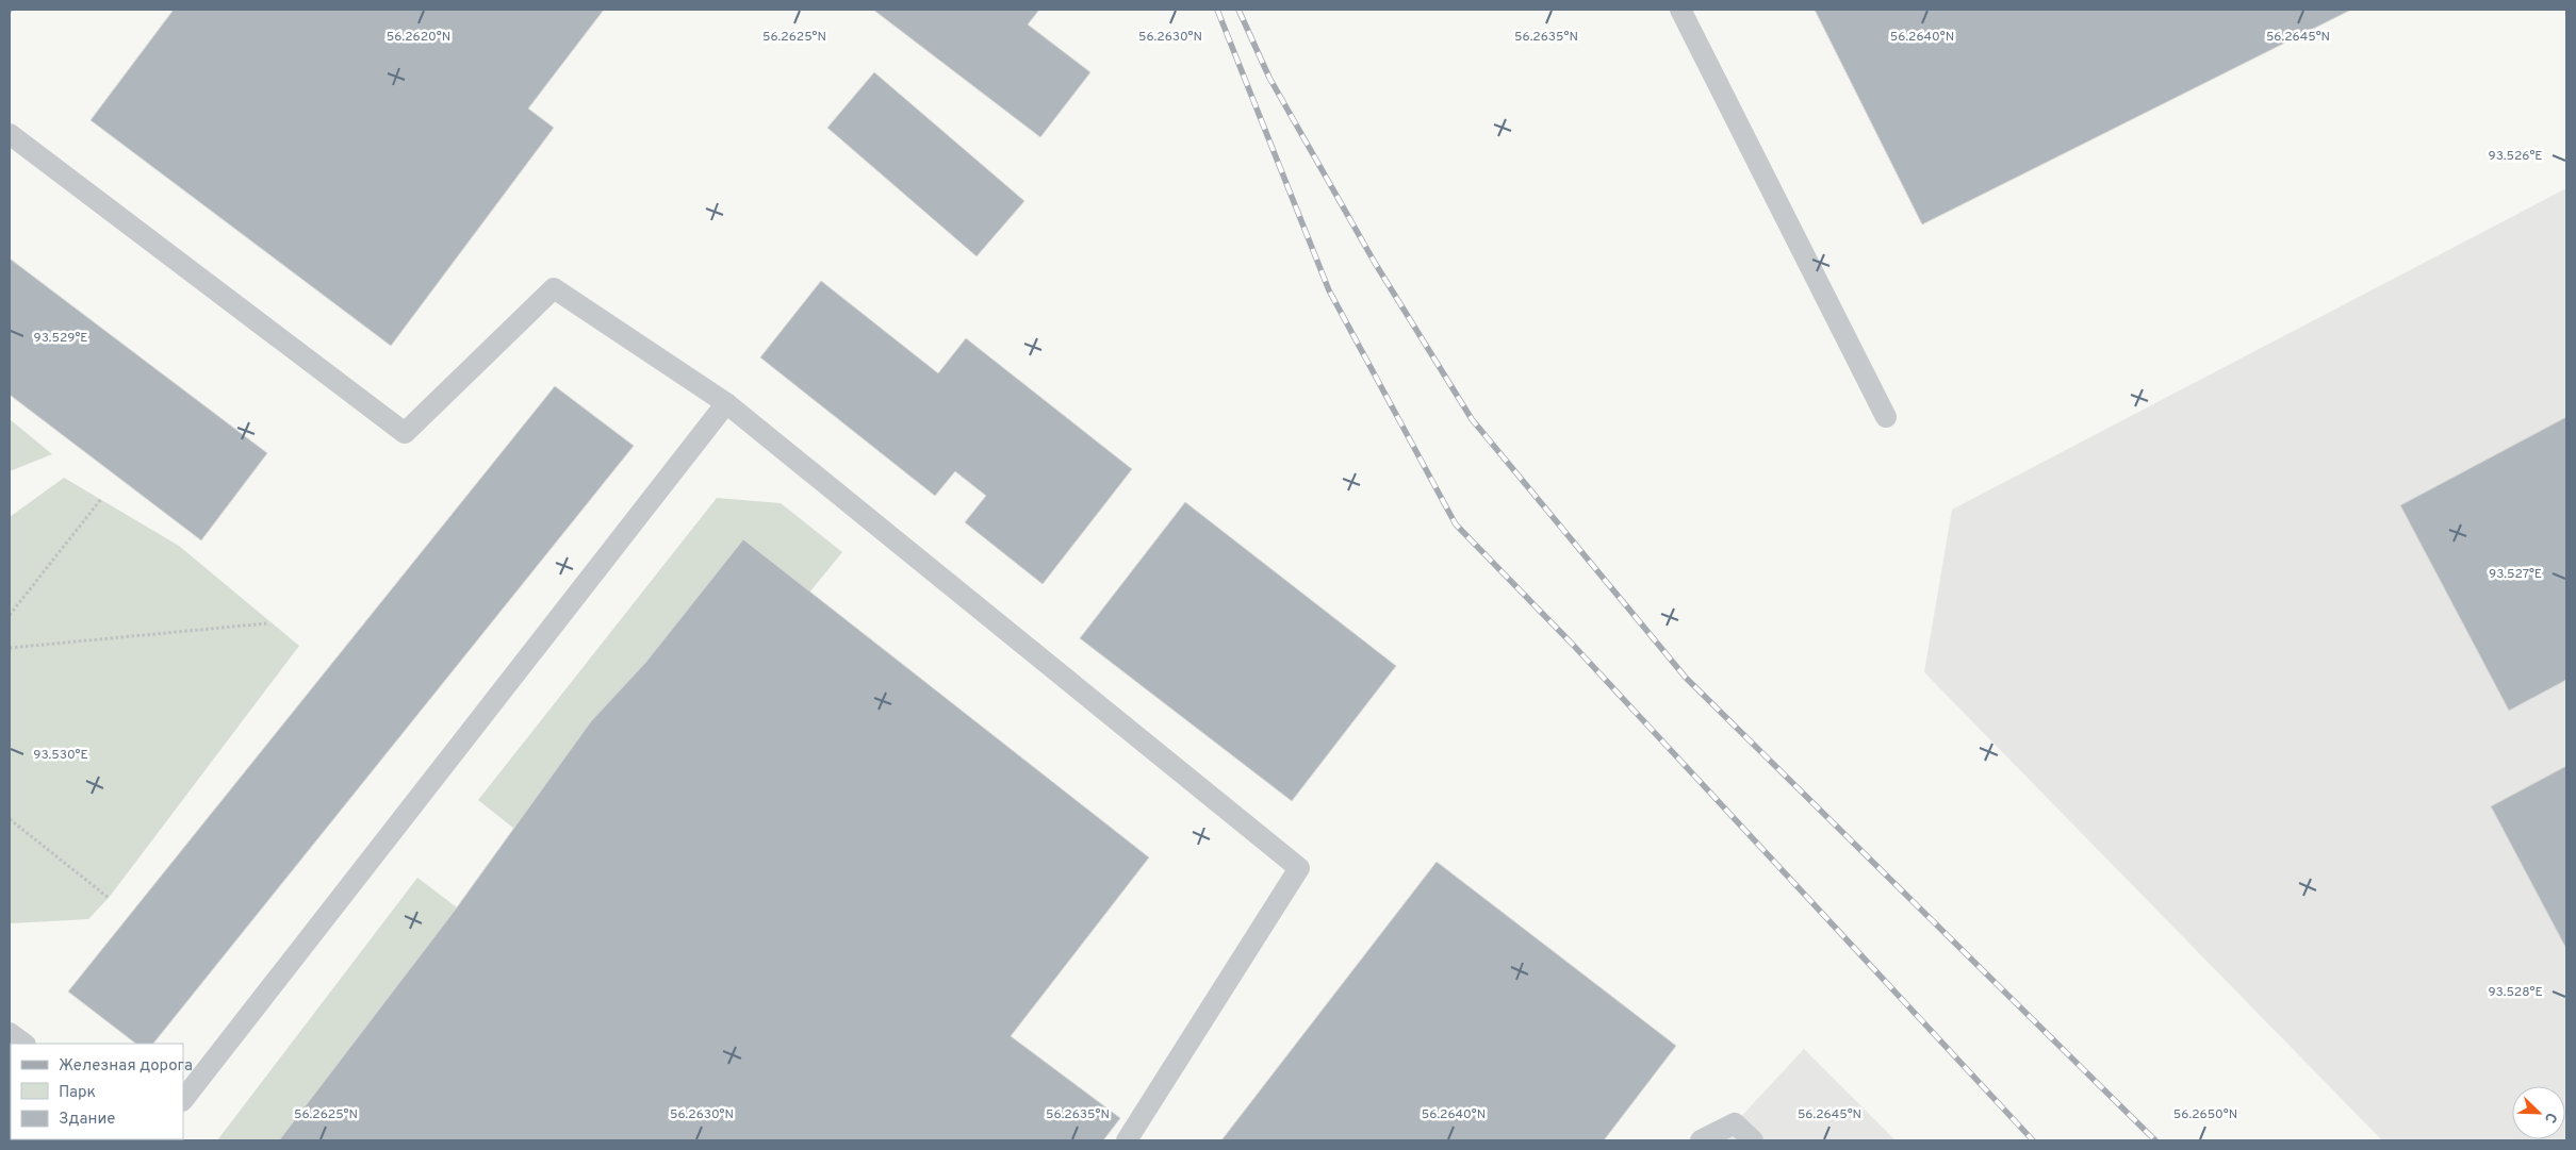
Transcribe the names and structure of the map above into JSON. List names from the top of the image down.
{
  "legend": ["Железная дорога", "Парк", "Здание"],
  "north": "bottom right",
  "coordinates": [
    "56.2620°N",
    "56.2625°N",
    "56.2630°N",
    "56.2635°N",
    "56.2640°N",
    "56.2645°N",
    "93.526°E",
    "93.529°E",
    "93.527°E",
    "93.530°E",
    "93.528°E",
    "56.2650°N"
  ]
}
